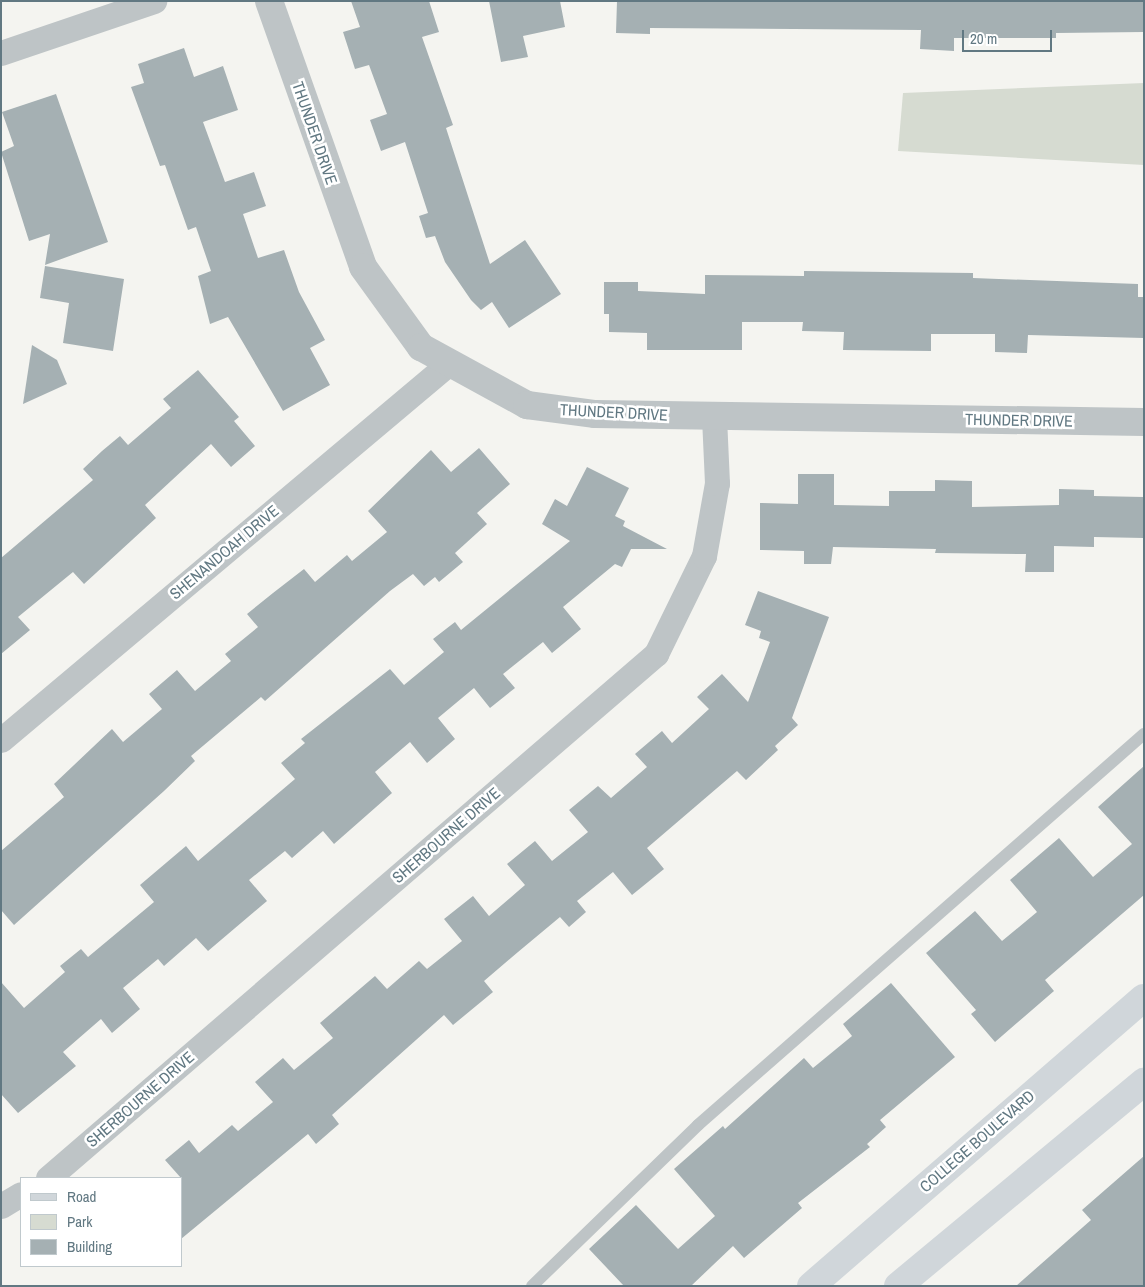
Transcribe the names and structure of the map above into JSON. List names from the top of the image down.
{
  "streets": {
    "main road": ["COLLEGE BOULEVARD"],
    "street": ["THUNDER DRIVE", "SHENANDOAH DRIVE", "SHERBOURNE DRIVE"]
  },
  "crossings": [
    ["THUNDER DRIVE", "SHENANDOAH DRIVE"],
    ["THUNDER DRIVE", "SHERBOURNE DRIVE"]
  ],
  "legend": ["Road", "Park", "Building"],
  "scale_bar": "20 m"
}
